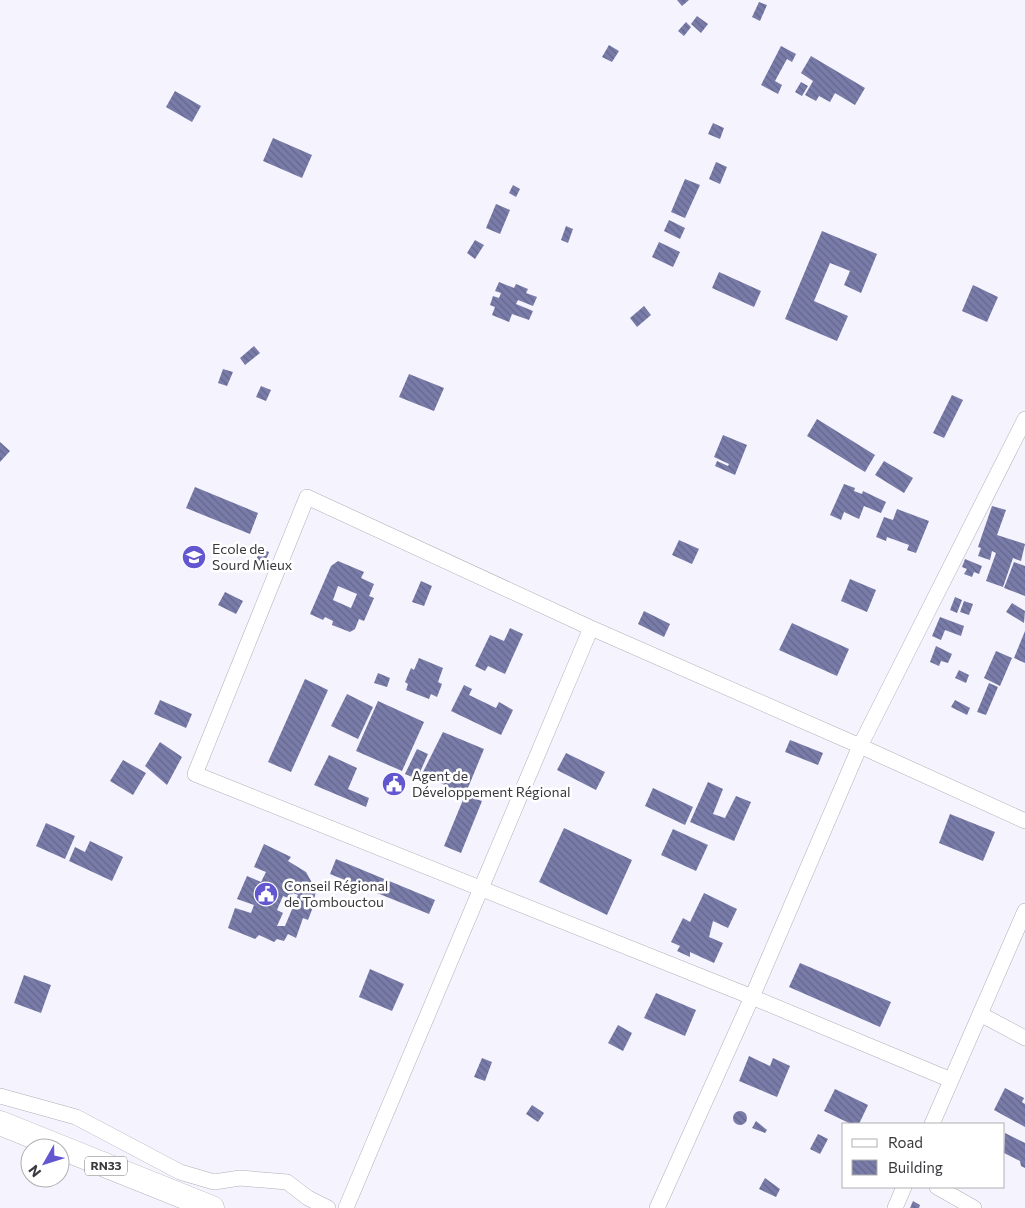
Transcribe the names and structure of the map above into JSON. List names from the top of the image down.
{
  "streets": {
    "main road": ["RN33"]
  },
  "places": {
    "school or university": ["Ecole de Sourd Mieux"],
    "public building": ["Agent de Développement Régional", "Conseil Régional de Tombouctou"]
  },
  "legend": ["Road", "Building"],
  "north": "bottom left"
}
